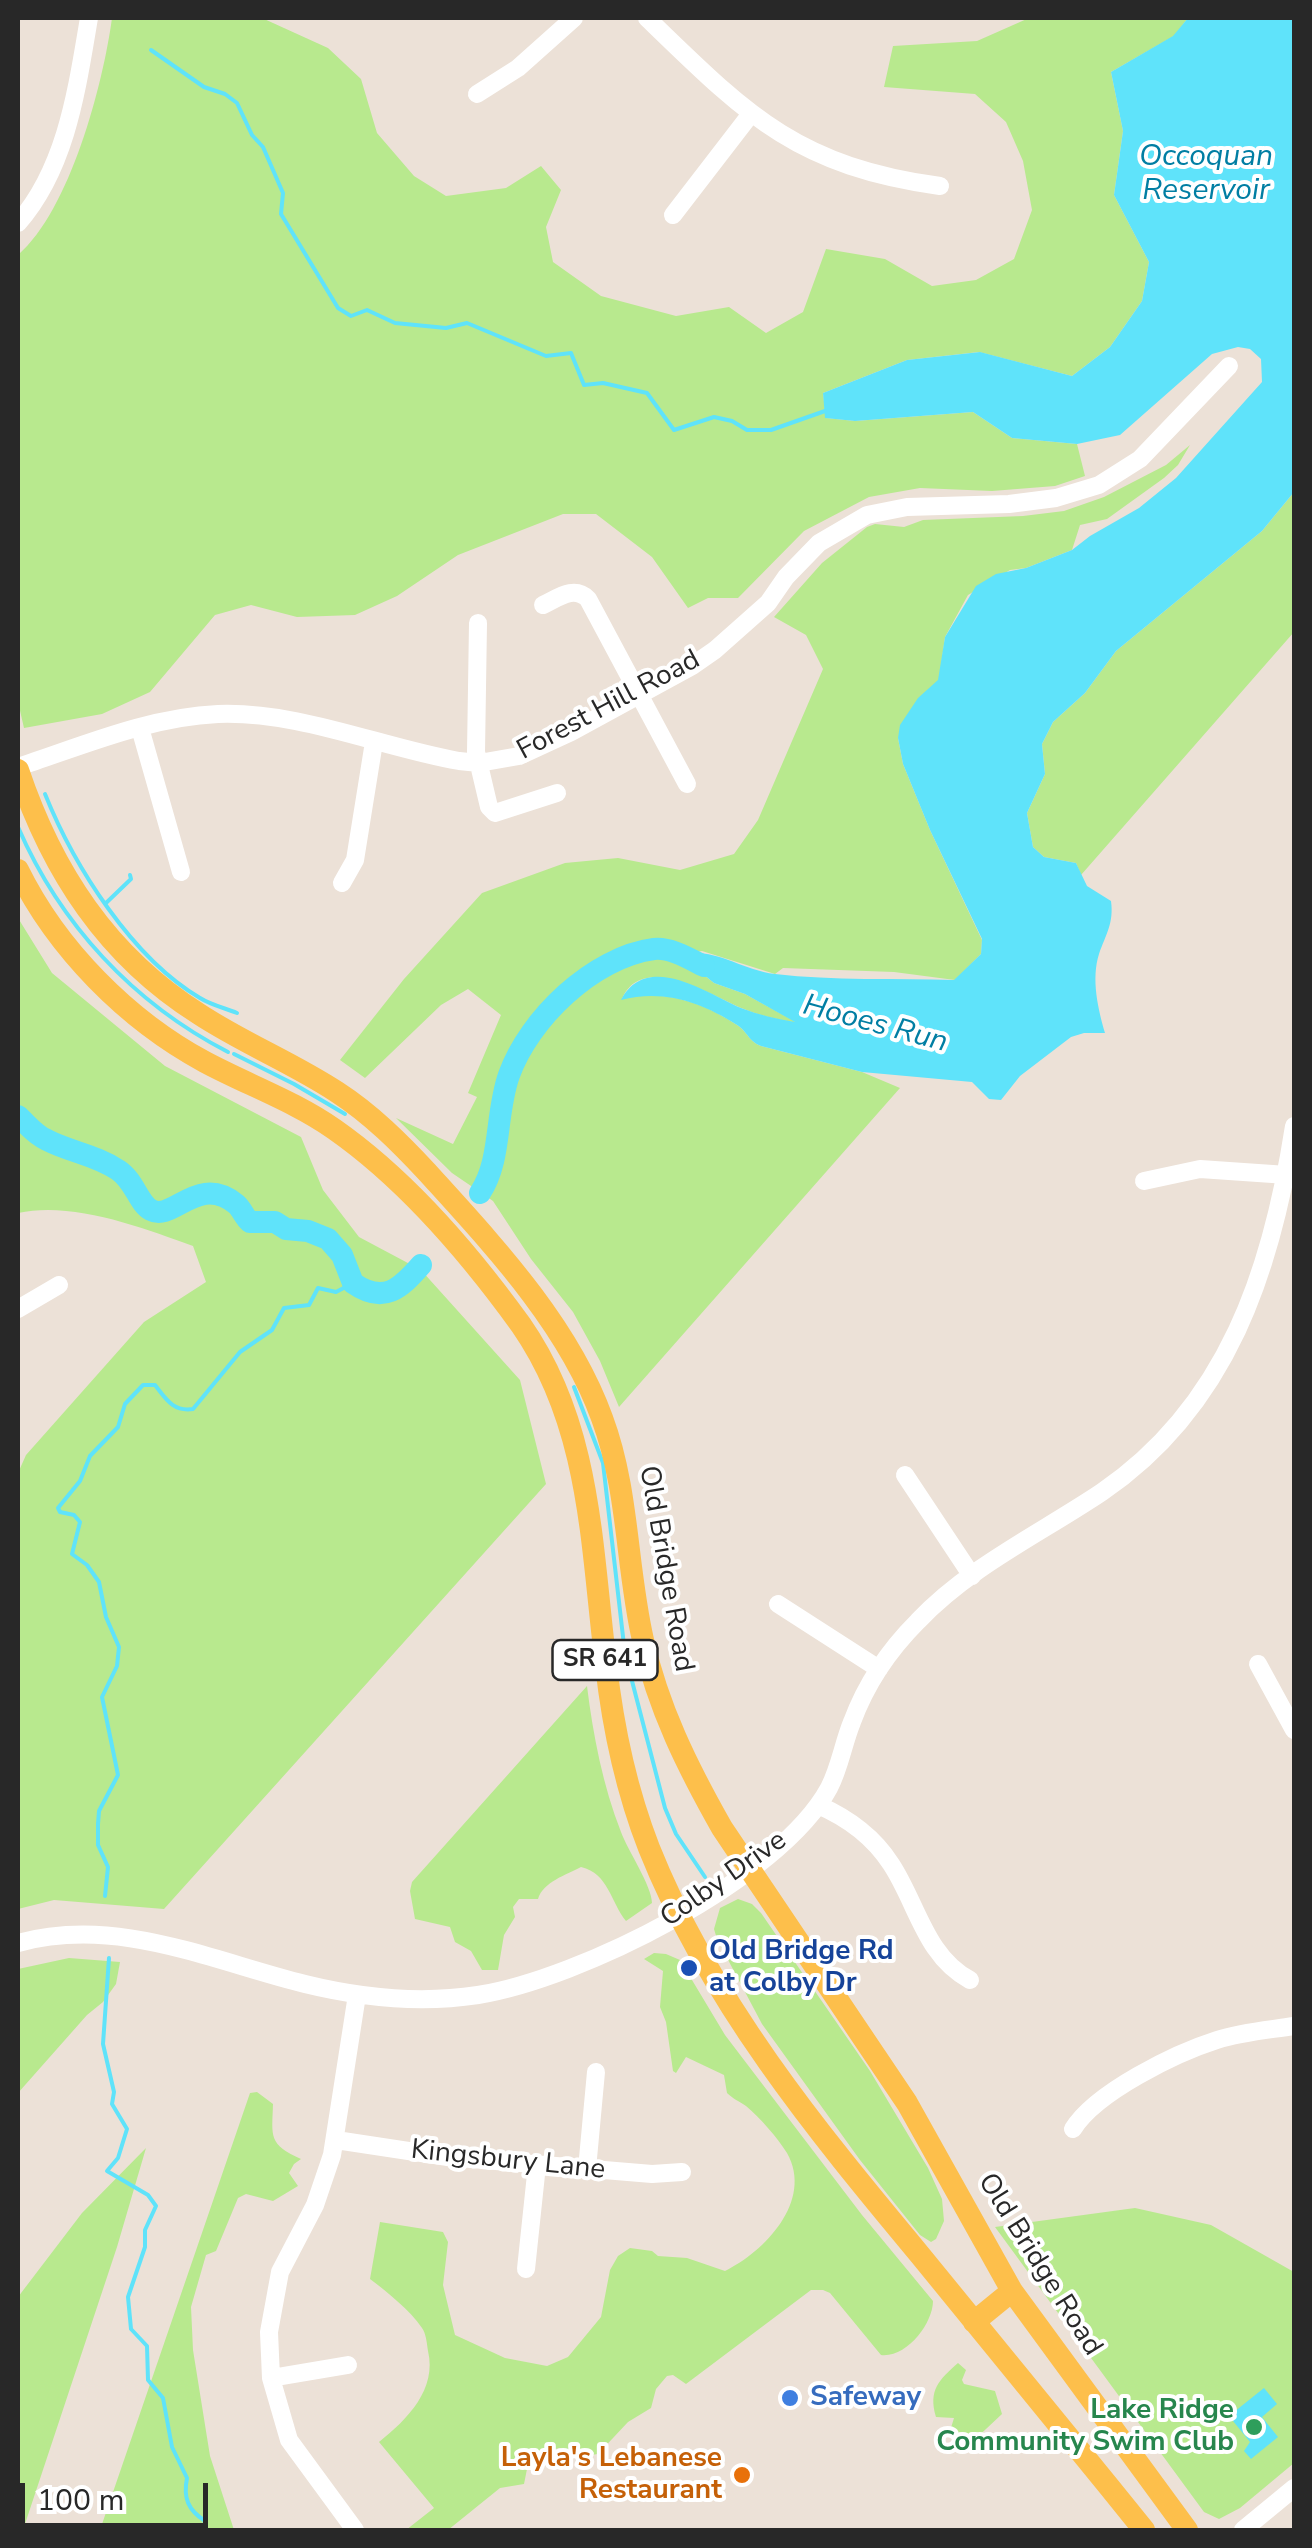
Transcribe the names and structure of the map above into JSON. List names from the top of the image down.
{
  "streets": {
    "main road": ["Old Bridge Road", "SR 641"],
    "street": ["Forest Hill Road", "Colby Drive", "Kingsbury Lane"]
  },
  "crossings": [
    ["Forest Hill Road", "Old Bridge Road"],
    ["Old Bridge Road", "Colby Drive"],
    ["SR 641", "Colby Drive"]
  ],
  "water": ["Occoquan Reservoir", "Hooes Run"],
  "places": [
    "Old Bridge Rd at Colby Dr",
    "Safeway",
    "Lake Ridge Community Swim Club",
    "Layla's Lebanese Restaurant"
  ],
  "scale_bar": "100 m"
}
